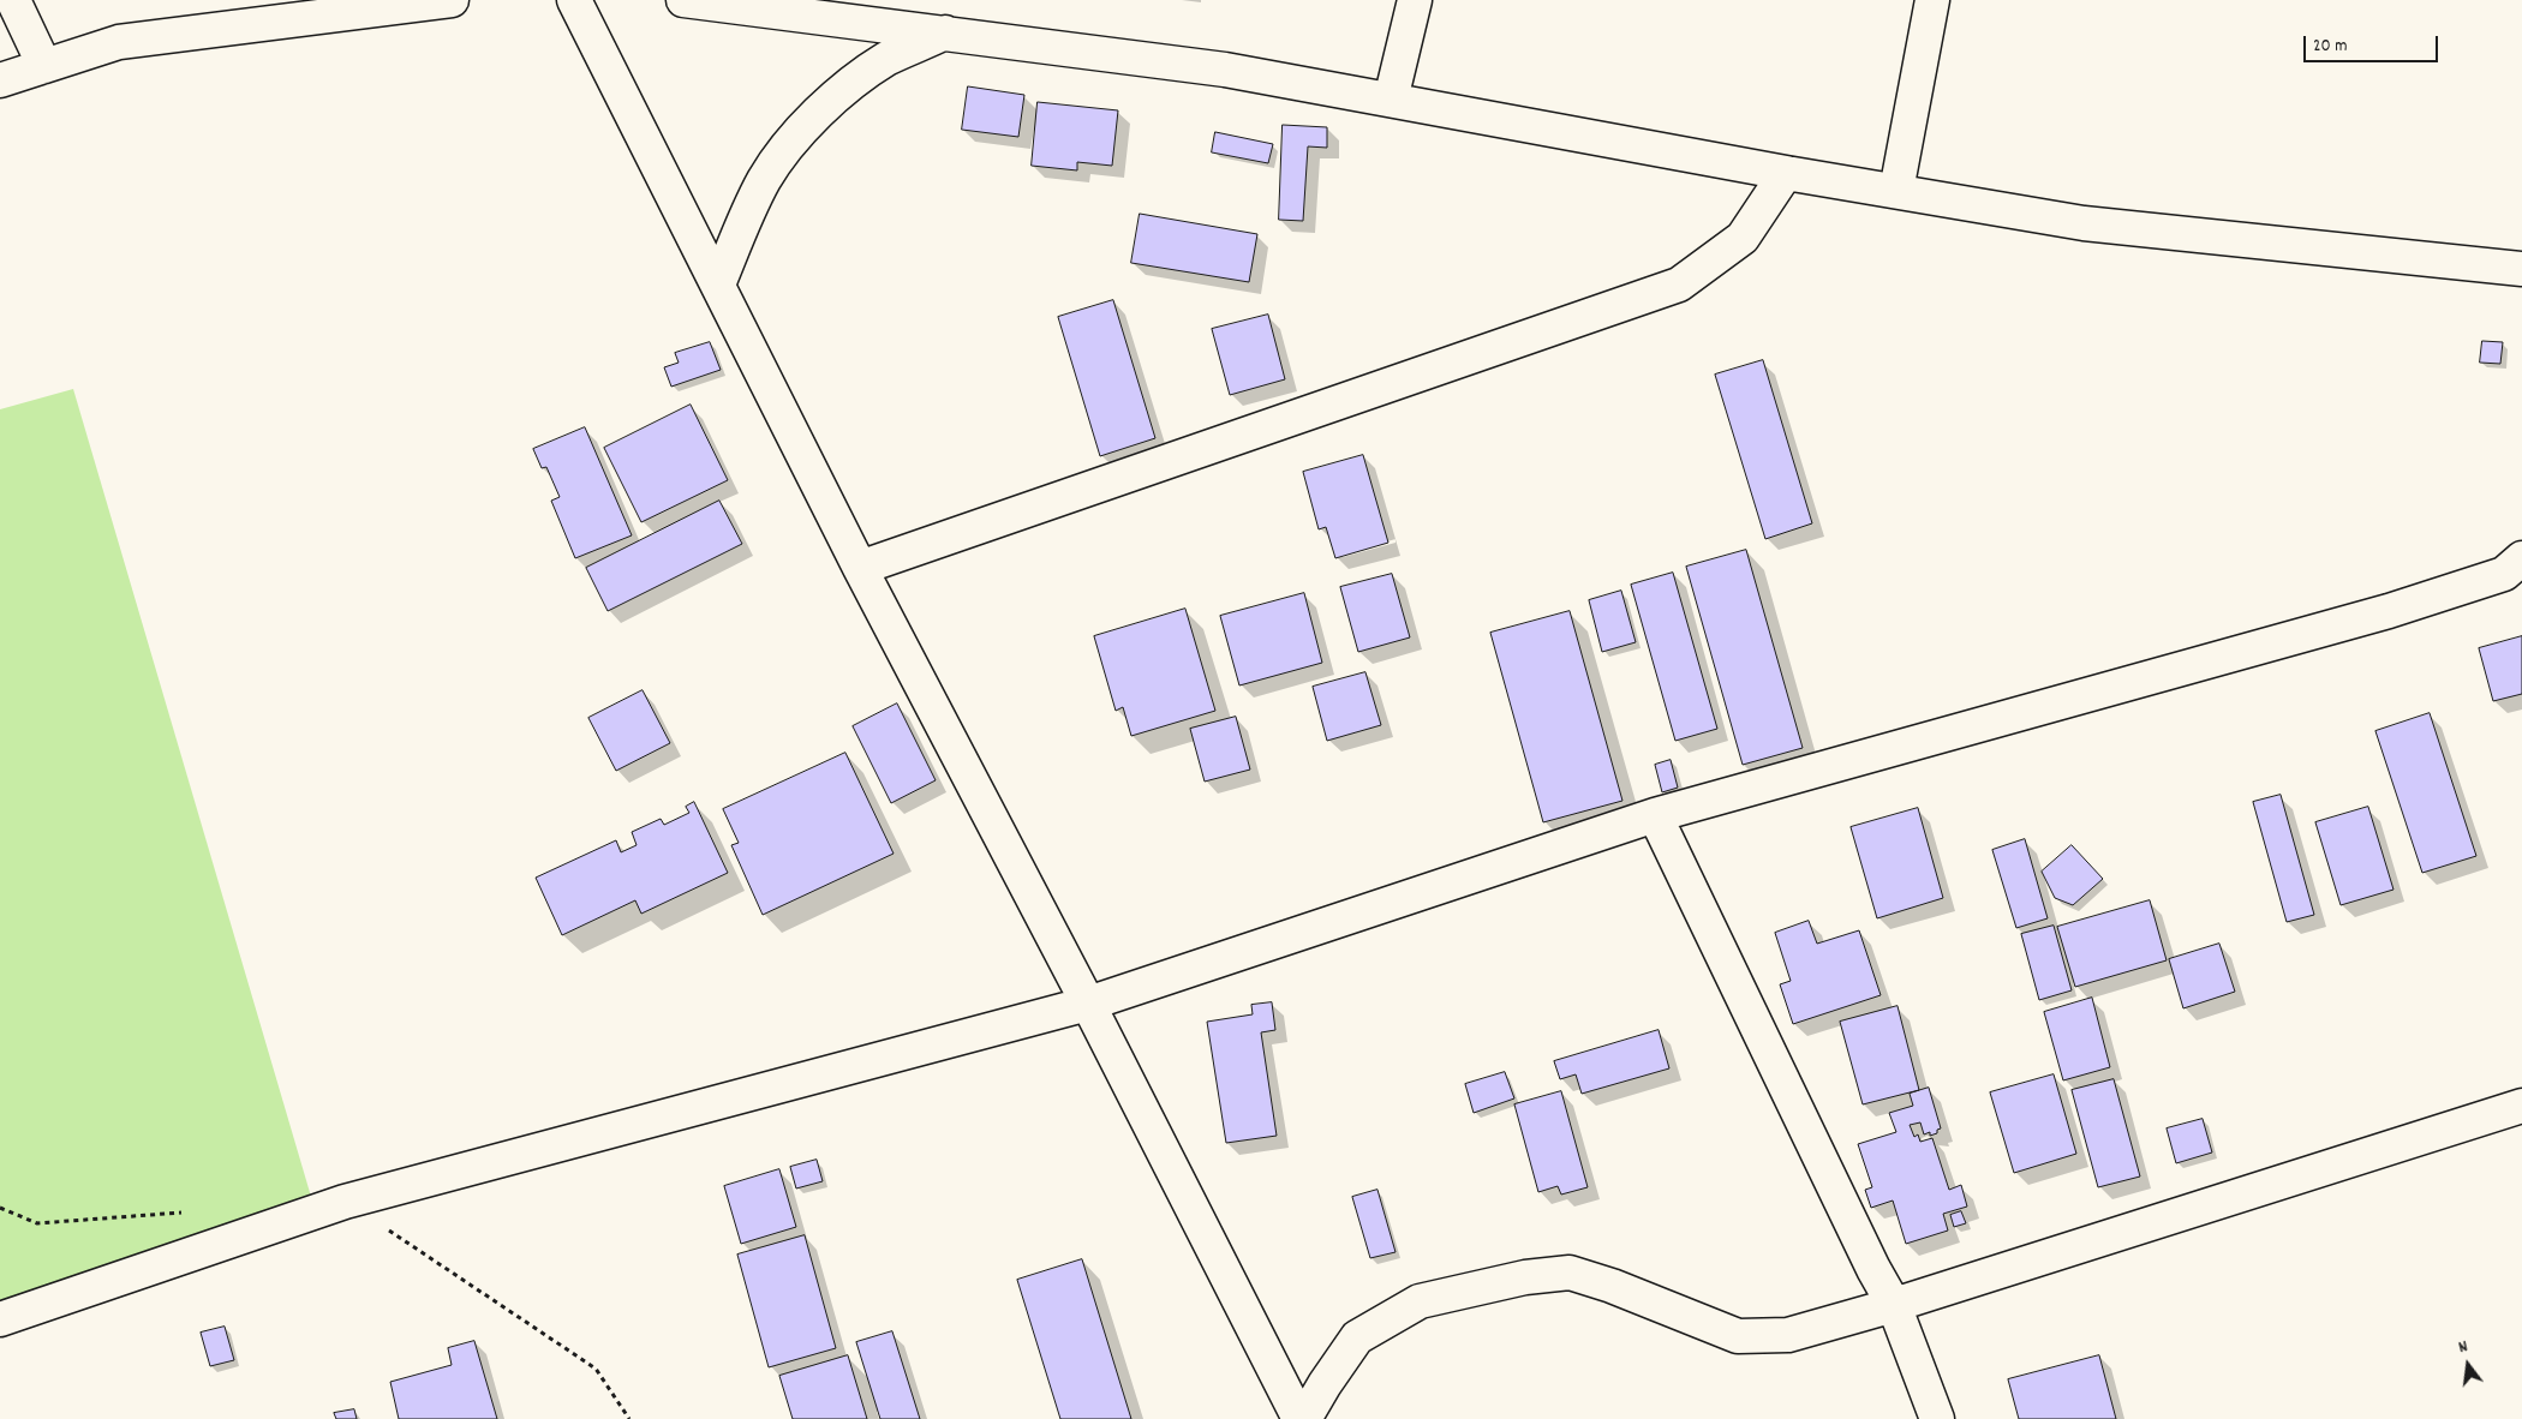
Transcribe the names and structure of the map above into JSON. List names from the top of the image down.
{
  "scale_bar": "20 m",
  "north": "top"
}
